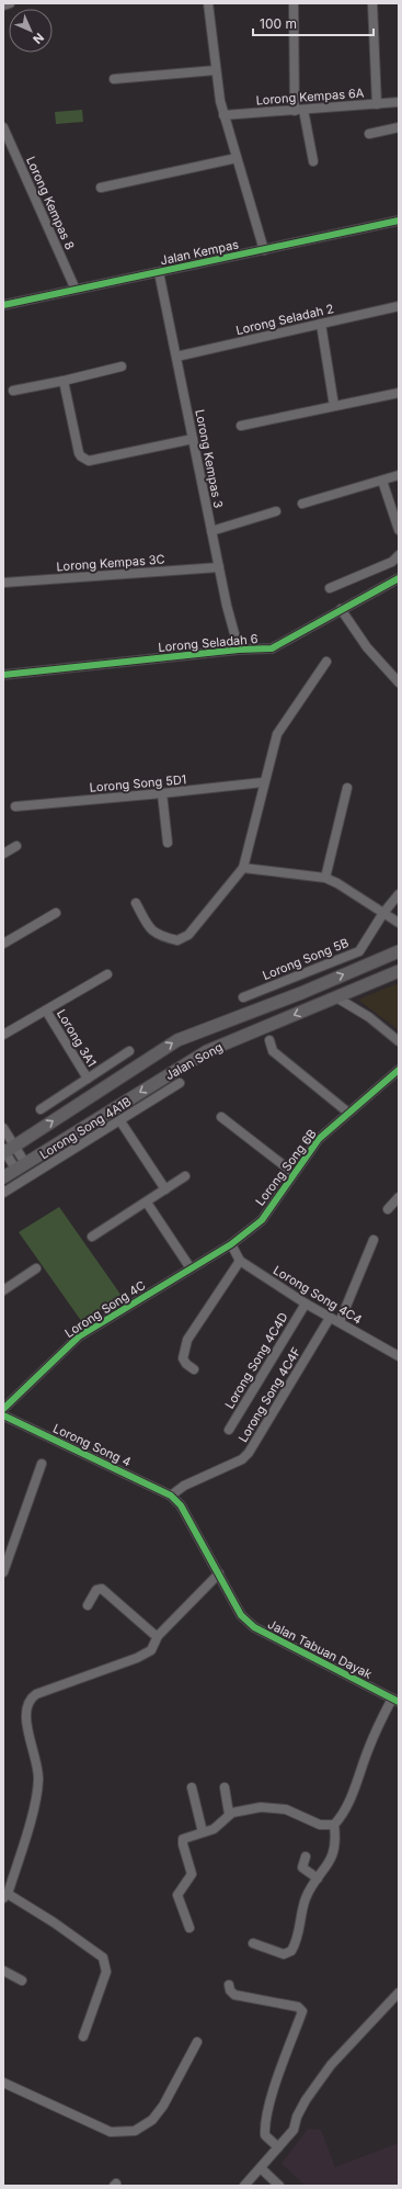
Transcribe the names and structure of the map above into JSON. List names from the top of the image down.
{
  "streets": {
    "main road": ["Jalan Song"],
    "street": [
      "Lorong Kempas 6A",
      "Lorong Kempas 8",
      "Jalan Kempas",
      "Lorong Seladah 2",
      "Lorong Kempas 3",
      "Lorong Kempas 3C",
      "Lorong Seladah 6",
      "Lorong Song 5D1",
      "Lorong Song 5B",
      "Lorong 3A1",
      "Lorong Song 4A1B",
      "Lorong Song 6B",
      "Lorong Song 4C4",
      "Lorong Song 4C",
      "Lorong Song 4C4D",
      "Lorong Song 4C4F",
      "Lorong Song 4",
      "Jalan Tabuan Dayak"
    ]
  },
  "crossings": [
    ["Lorong Kempas 8", "Jalan Kempas"],
    ["Jalan Kempas", "Lorong Kempas 3"],
    ["Lorong Seladah 2", "Lorong Kempas 3"],
    ["Lorong Kempas 3", "Lorong Kempas 3C"],
    ["Lorong Kempas 3", "Lorong Seladah 6"],
    ["Lorong Song 6B", "Lorong Song 4C4"],
    ["Lorong Song 6B", "Lorong Song 4C"],
    ["Lorong Song 4C4", "Lorong Song 4C"],
    ["Lorong Song 4C4", "Lorong Song 4C4D"],
    ["Lorong Song 4C4", "Lorong Song 4C4F"],
    ["Lorong Song 4C4F", "Lorong Song 4"],
    ["Lorong Song 4C4F", "Jalan Tabuan Dayak"],
    ["Lorong Song 4", "Jalan Tabuan Dayak"]
  ],
  "scale_bar": "100 m",
  "north": "bottom right"
}
